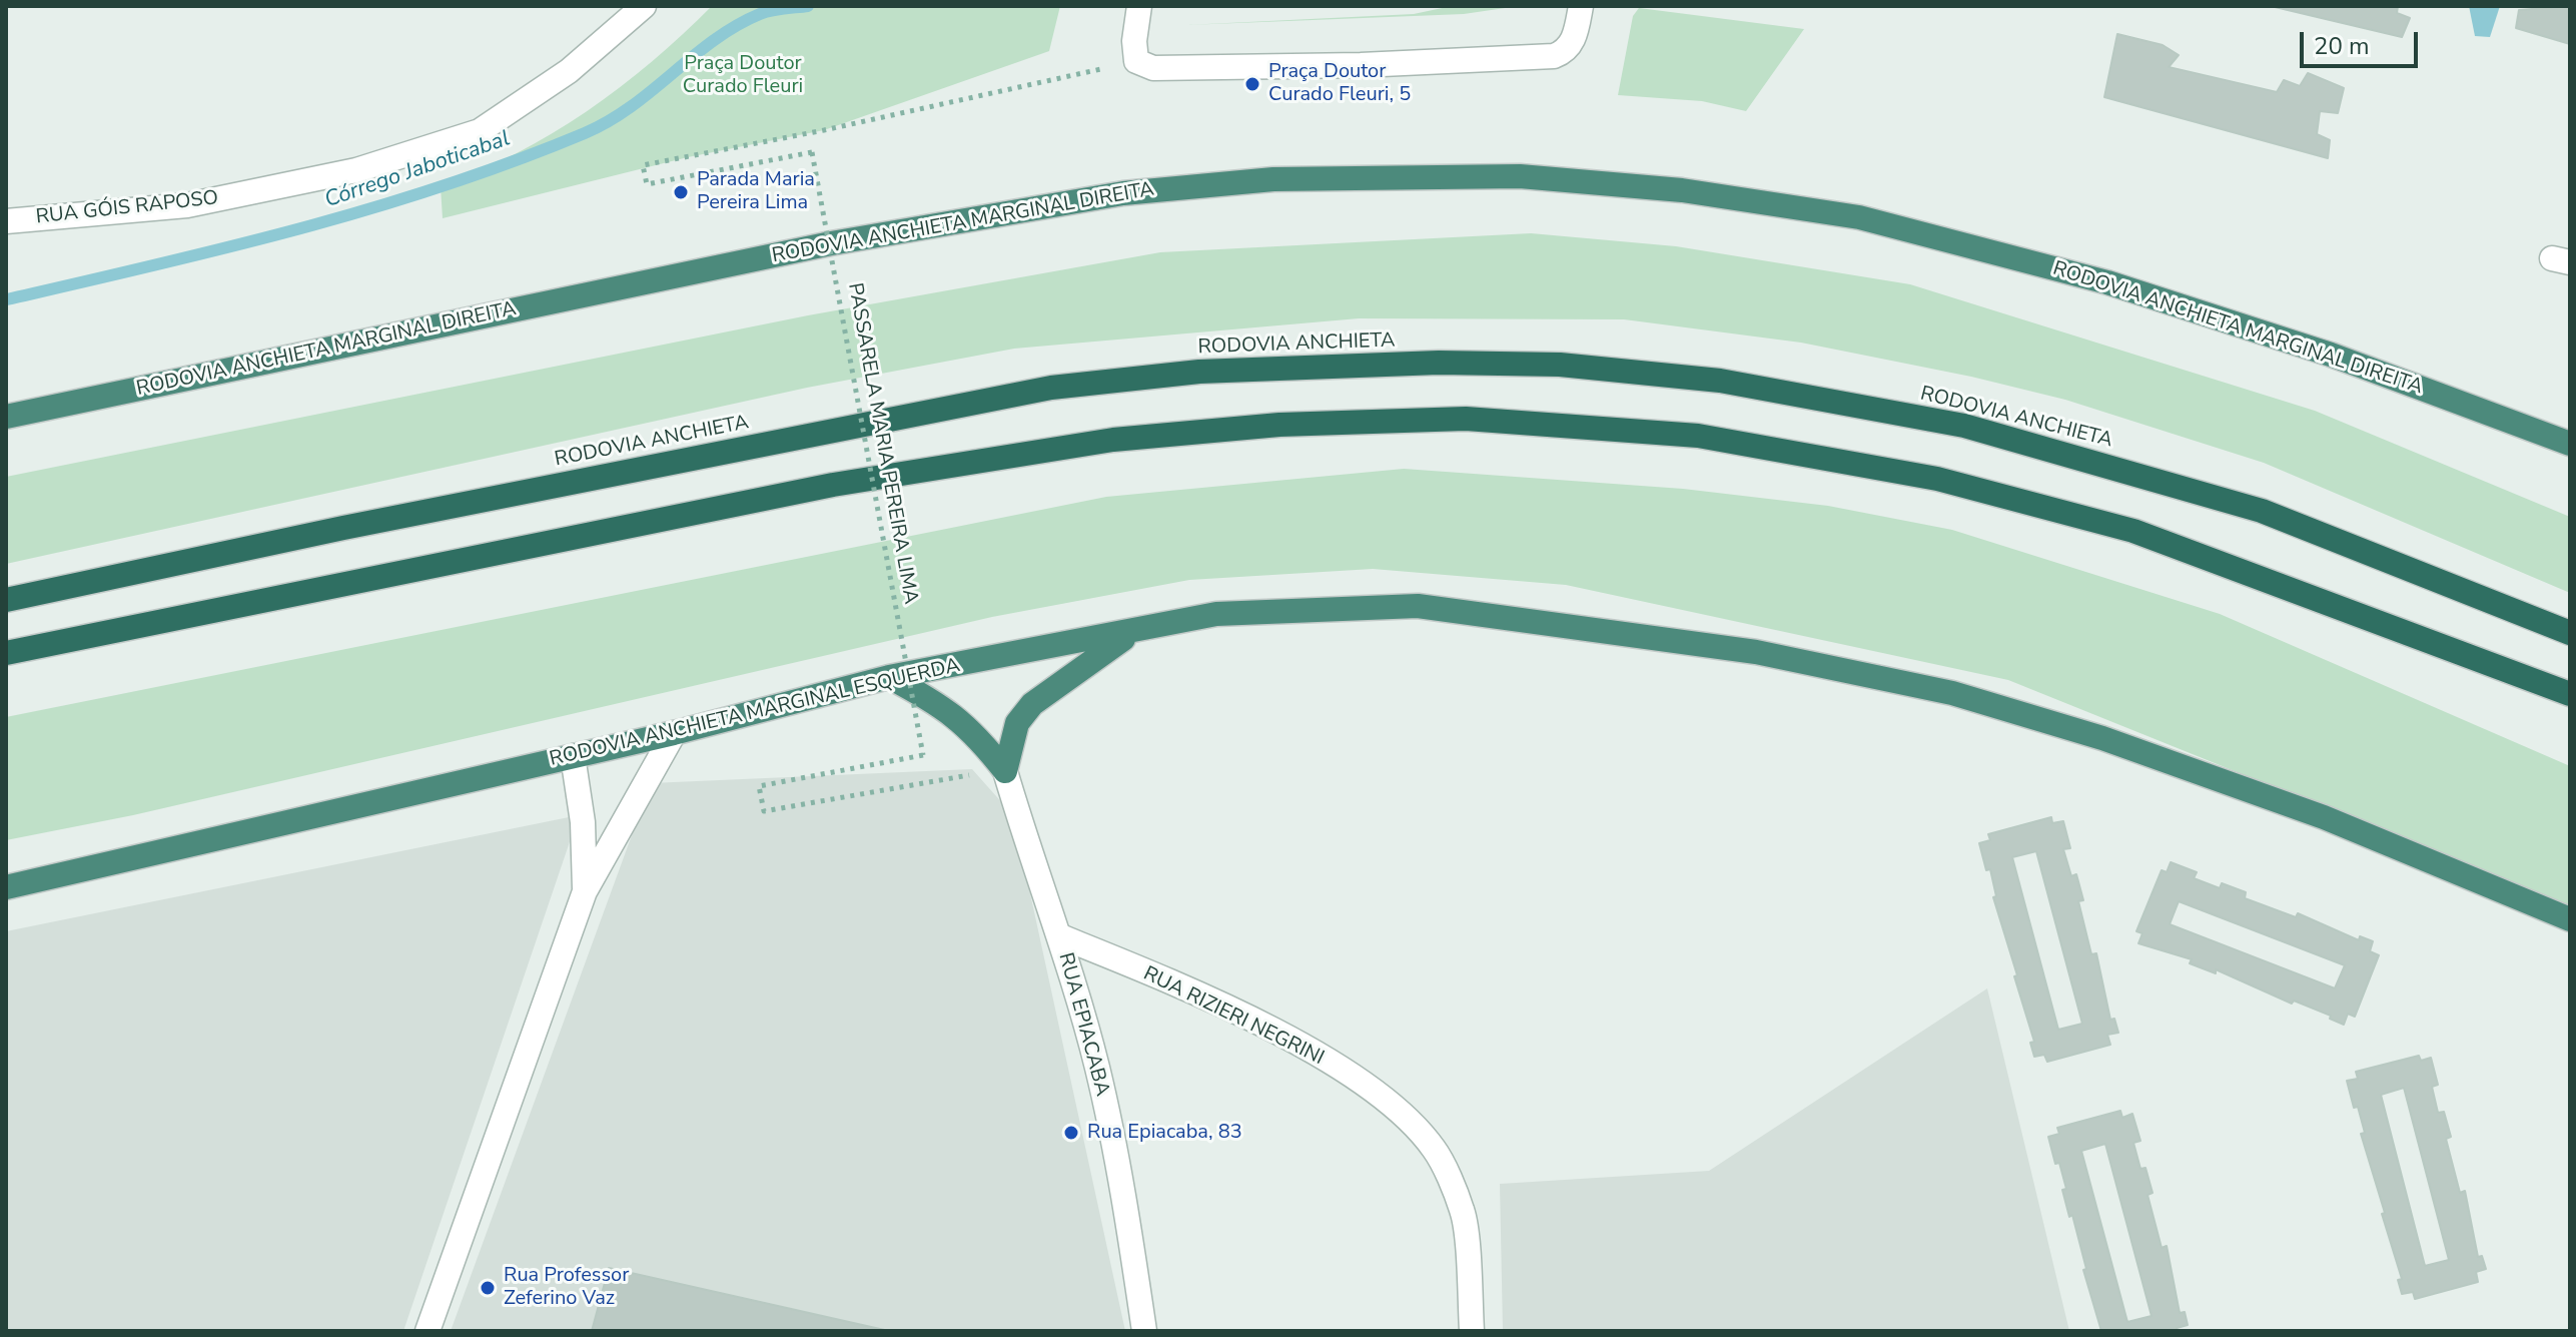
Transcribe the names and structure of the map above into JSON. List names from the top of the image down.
{
  "streets": {
    "highway": ["RODOVIA ANCHIETA MARGINAL DIREITA", "RODOVIA ANCHIETA", "RODOVIA ANCHIETA MARGINAL ESQUERDA"],
    "street": ["RUA GÓIS RAPOSO", "RUA RIZIERI NEGRINI", "RUA EPIACABA"],
    "path": ["PASSARELA MARIA PEREIRA LIMA"]
  },
  "crossings": [
    ["RUA RIZIERI NEGRINI", "RUA EPIACABA"]
  ],
  "water": ["Córrego Jaboticabal"],
  "parks": ["Praça Doutor Curado Fleuri"],
  "places": [
    "Praça Doutor Curado Fleuri, 5",
    "Parada Maria Pereira Lima",
    "Rua Epiacaba, 83",
    "Rua Professor Zeferino Vaz"
  ],
  "scale_bar": "20 m"
}
